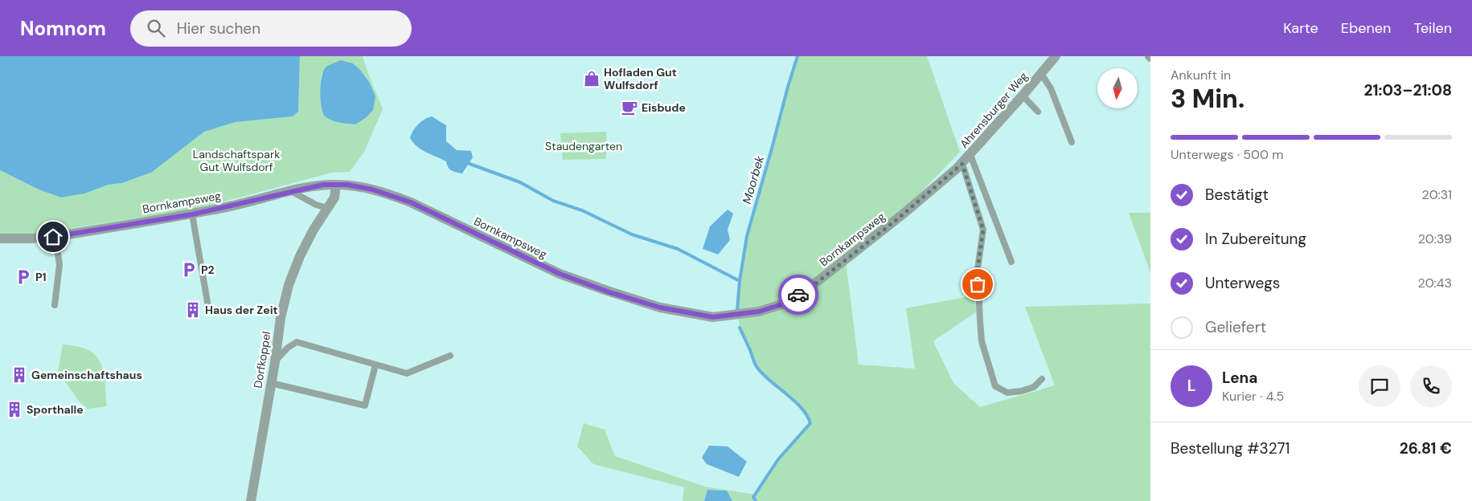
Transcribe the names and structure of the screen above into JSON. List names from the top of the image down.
{
  "streets": {
    "street": ["Ahrensburger Weg", "Bornkampsweg", "Dorfkoppel"]
  },
  "crossings": [
    ["Ahrensburger Weg", "Bornkampsweg"],
    ["Bornkampsweg", "Dorfkoppel"]
  ],
  "water": ["Moorbek"],
  "parks": ["Staudengarten", "Landschaftspark Gut Wulfsdorf"],
  "places": {
    "shop": ["Hofladen Gut Wulfsdorf"],
    "cafe": ["Eisbude"],
    "parking": ["P2", "P1"],
    "building": ["Haus der Zeit", "Gemeinschaftshaus", "Sporthalle"]
  },
  "north": "bottom",
  "page": {
    "header": "Nomnom",
    "search": "Hier suchen",
    "nav": ["Karte", "Ebenen", "Teilen"],
    "heading": ["3 Min.", "Ankunft in", "21:03–21:08"],
    "panel": [
      "Lena",
      "Kurier · 4.5",
      "Bestellung #3271",
      "26.81 €"
    ],
    "bar": "Unterwegs · 500 m",
    "list": [
      ["Bestätigt", "20:31"],
      ["In Zubereitung", "20:39"],
      ["Unterwegs", "20:43"],
      "Geliefert"
    ],
    "round": "L"
  }
}
